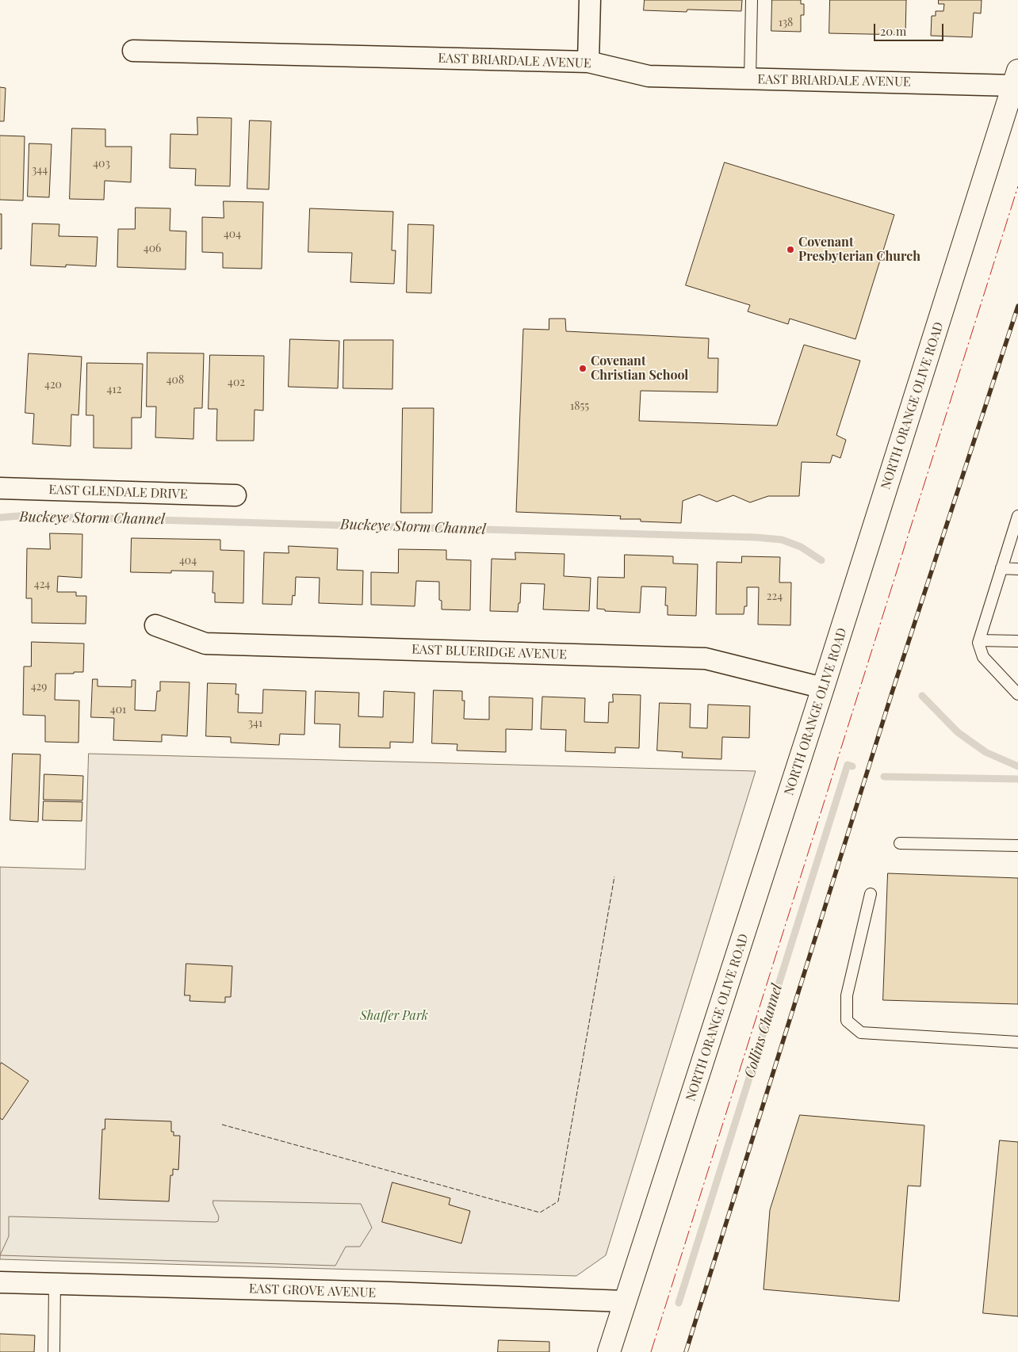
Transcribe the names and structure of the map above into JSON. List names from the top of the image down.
{
  "streets": {
    "street": [
      "EAST BRIARDALE AVENUE",
      "NORTH ORANGE OLIVE ROAD",
      "EAST GLENDALE DRIVE",
      "EAST BLUERIDGE AVENUE",
      "EAST GROVE AVENUE"
    ]
  },
  "crossings": [
    ["EAST BRIARDALE AVENUE", "NORTH ORANGE OLIVE ROAD"],
    ["NORTH ORANGE OLIVE ROAD", "EAST BLUERIDGE AVENUE"],
    ["NORTH ORANGE OLIVE ROAD", "EAST GROVE AVENUE"]
  ],
  "water": ["Buckeye Storm Channel", "Collins Channel"],
  "parks": ["Shaffer Park"],
  "places": ["Covenant Presbyterian Church", "Covenant Christian School"],
  "house_numbers": [
    "138",
    "403",
    "344",
    "404",
    "406",
    "408",
    "402",
    "420",
    "412",
    "1855",
    "404",
    "424",
    "224",
    "429",
    "401",
    "341"
  ],
  "scale_bar": "20 m"
}
